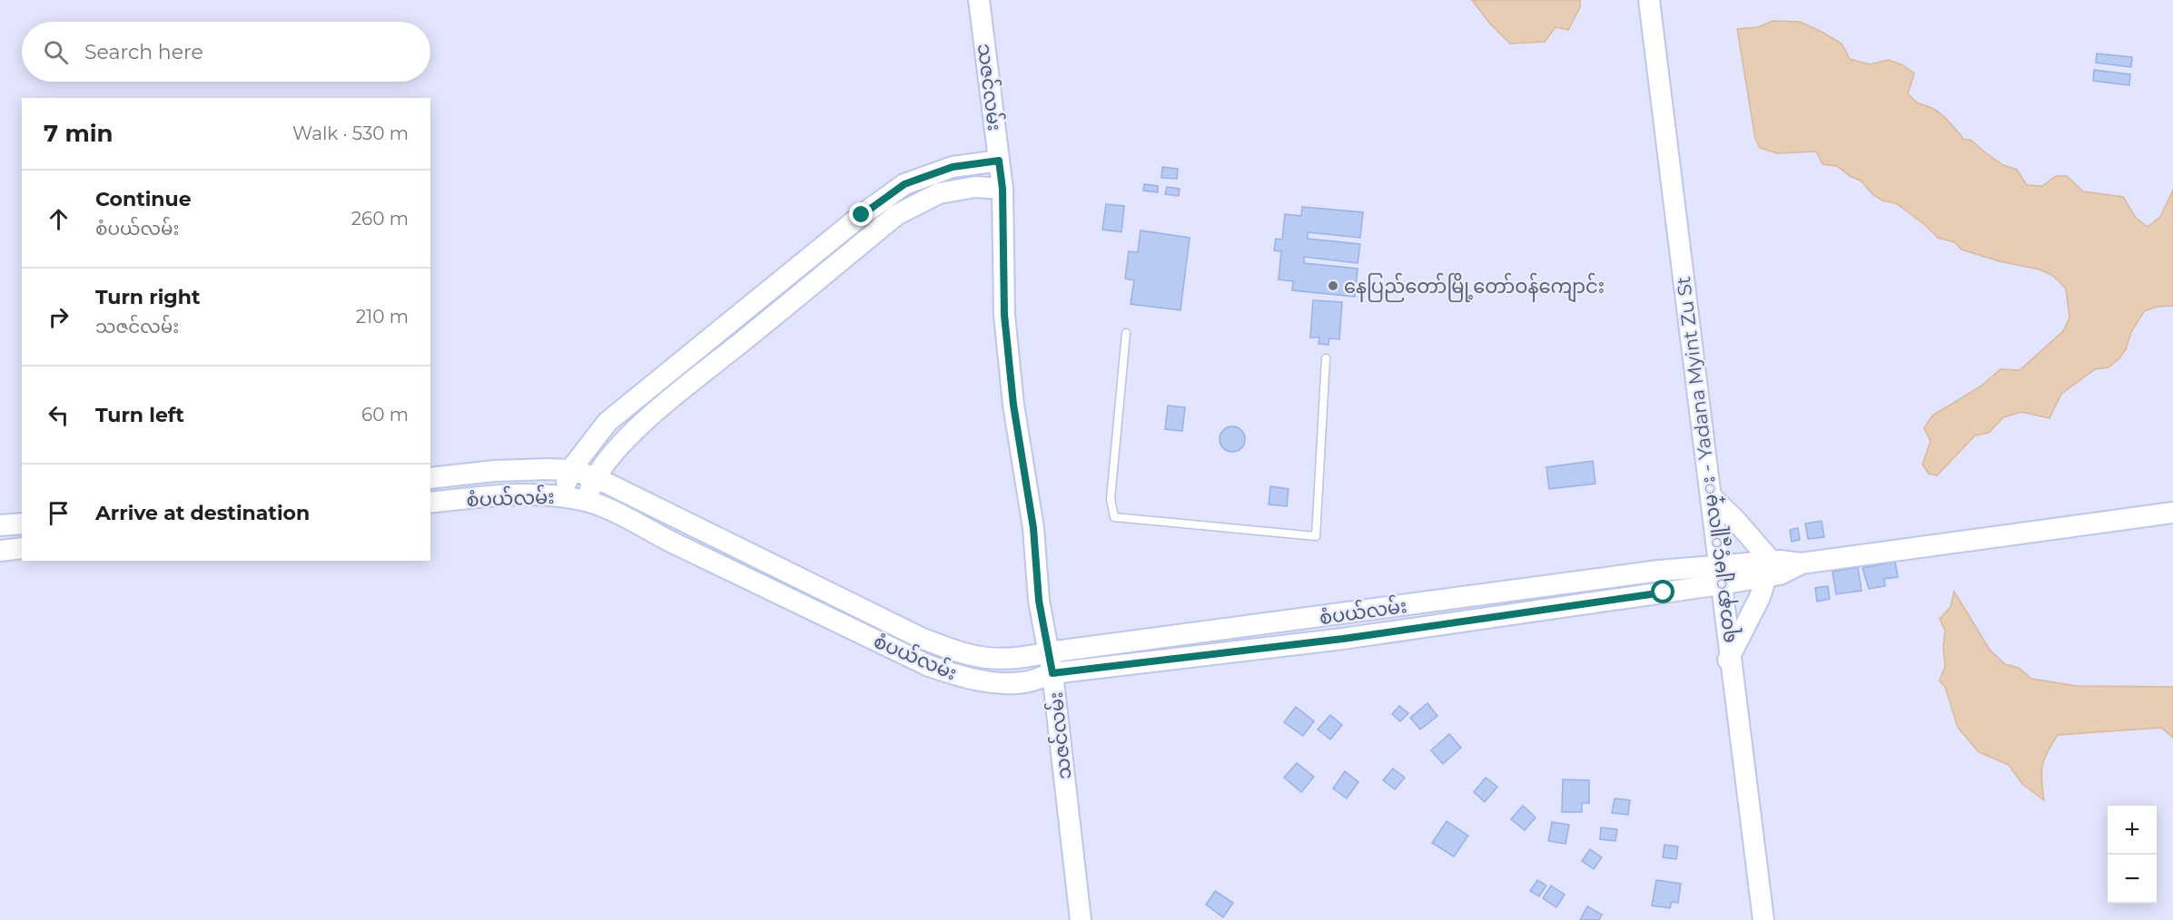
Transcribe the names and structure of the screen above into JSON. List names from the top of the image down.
{
  "streets": {
    "street": ["သဇင်လမ်း", "ရတနာျမင့္ဇူလမ္း - Yadana Myint Zu St", "စံပယ်လမ်း"]
  },
  "crossings": [
    ["သဇင်လမ်း", "စံပယ်လမ်း"],
    ["ရတနာျမင့္ဇူလမ္း - Yadana Myint Zu St", "စံပယ်လမ်း"]
  ],
  "places": ["နေပြည်တော်မြို့တော်ဝန်ကျောင်း"],
  "page": {
    "search": "Search here",
    "heading": ["7 min", "Walk · 530 m"],
    "list": [
      ["Continue", "စံပယ်လမ်း", "260 m"],
      ["Turn right", "သဇင်လမ်း", "210 m"],
      ["Turn left", "60 m"],
      "Arrive at destination"
    ],
    "map_buttons": ["+", "−"]
  }
}
